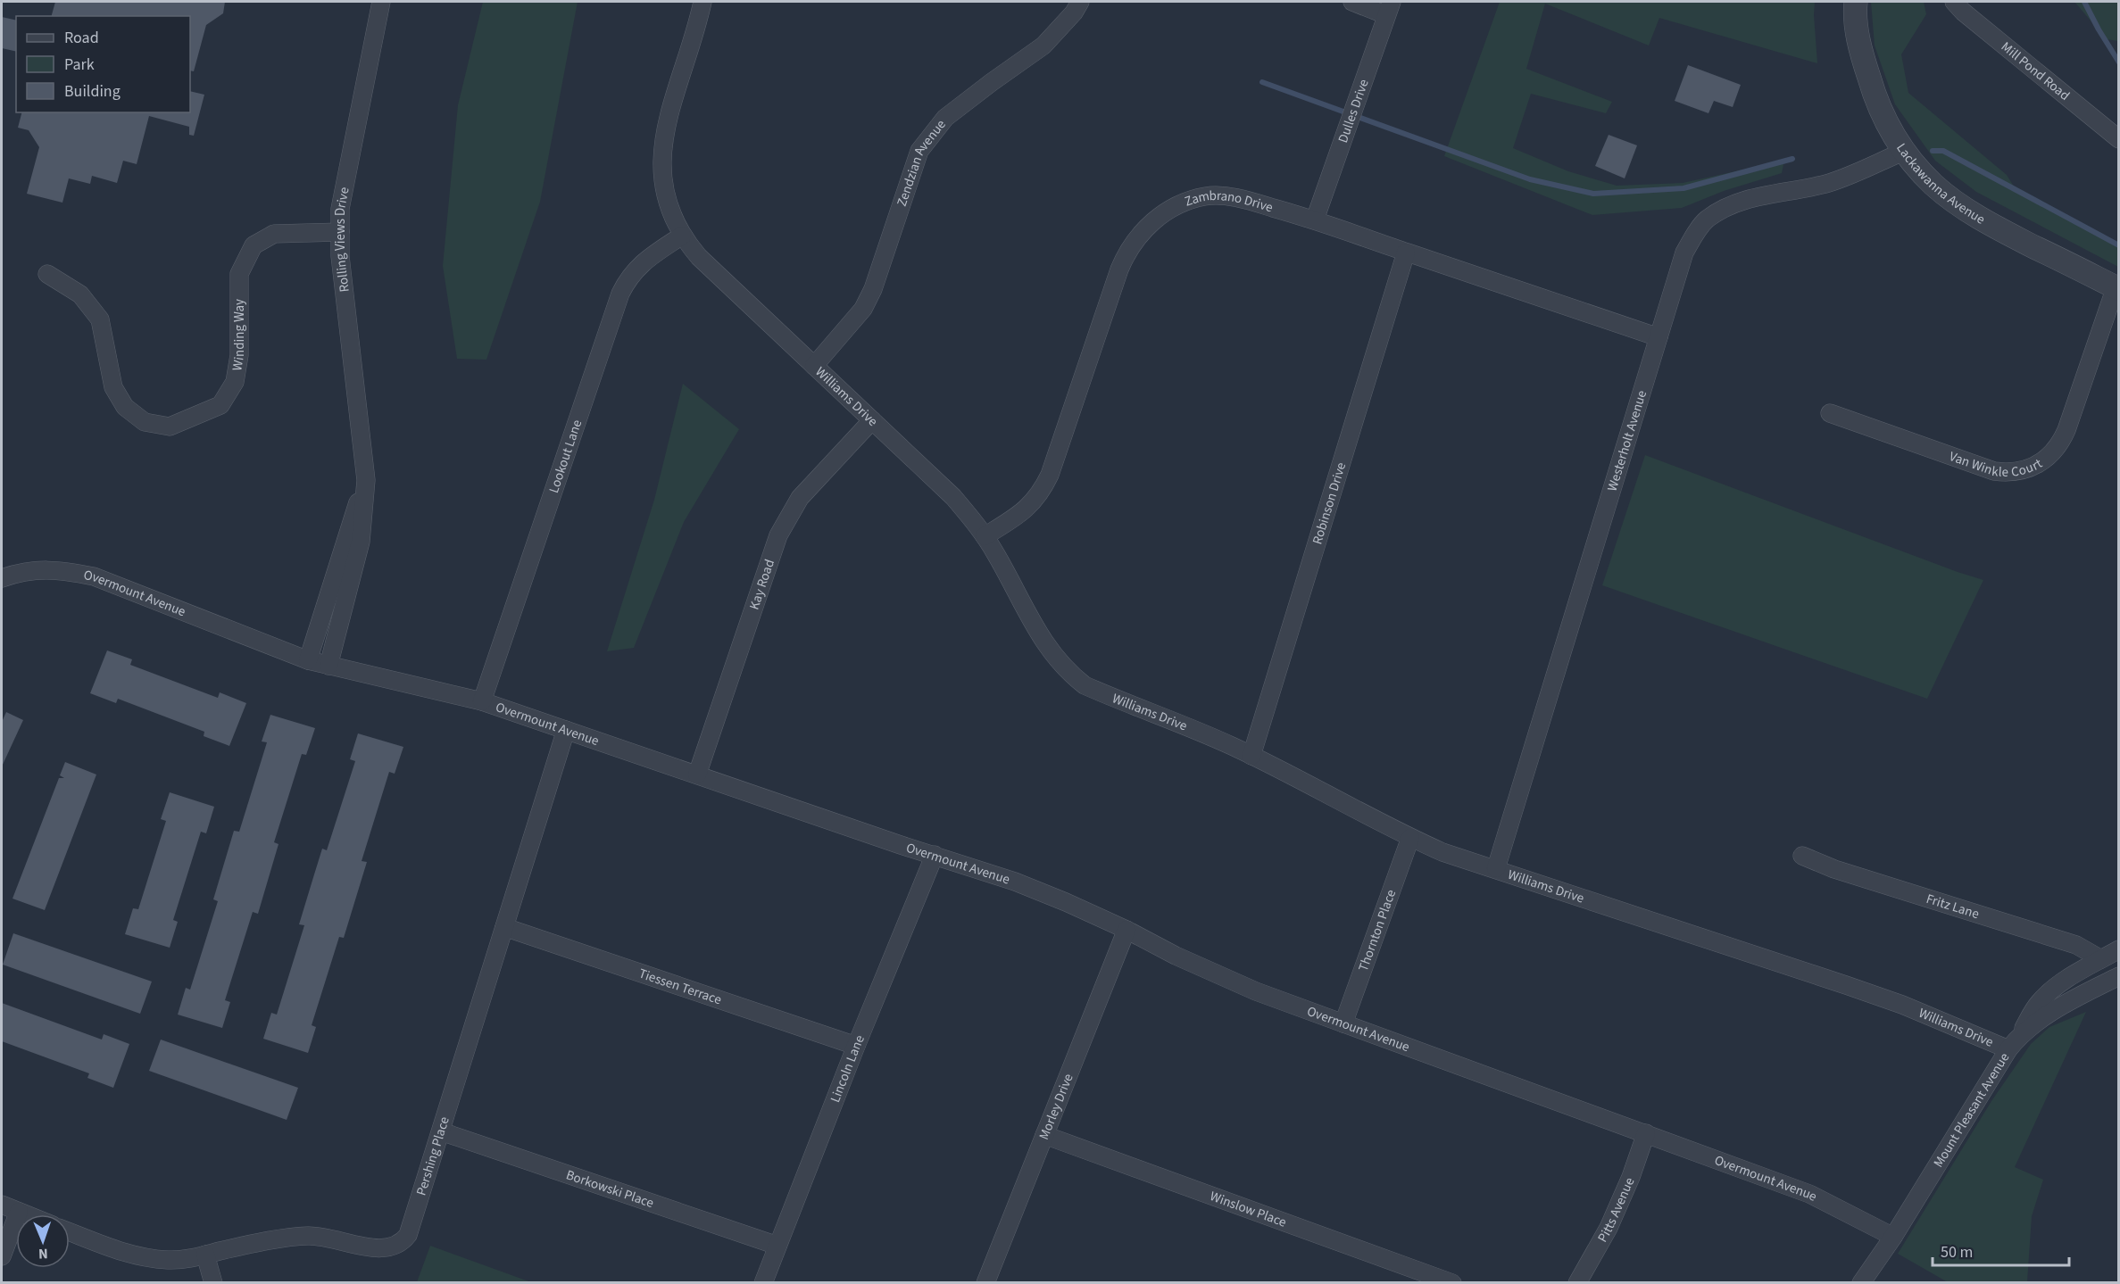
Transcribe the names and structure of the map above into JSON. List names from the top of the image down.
{
  "streets": {
    "street": [
      "Mill Pond Road",
      "Dulles Drive",
      "Zendzian Avenue",
      "Lackawanna Avenue",
      "Zambrano Drive",
      "Rolling Views Drive",
      "Winding Way",
      "Williams Drive",
      "Westerholt Avenue",
      "Lookout Lane",
      "Van Winkle Court",
      "Robinson Drive",
      "Kay Road",
      "Overmount Avenue",
      "Fritz Lane",
      "Thornton Place",
      "Tiessen Terrace",
      "Lincoln Lane",
      "Morley Drive",
      "Mount Pleasant Avenue",
      "Pershing Place",
      "Borkowski Place",
      "Winslow Place",
      "Pitts Avenue"
    ]
  },
  "crossings": [
    ["Dulles Drive", "Zambrano Drive"],
    ["Zendzian Avenue", "Williams Drive"],
    ["Lackawanna Avenue", "Westerholt Avenue"],
    ["Lackawanna Avenue", "Van Winkle Court"],
    ["Zambrano Drive", "Williams Drive"],
    ["Zambrano Drive", "Westerholt Avenue"],
    ["Zambrano Drive", "Robinson Drive"],
    ["Rolling Views Drive", "Winding Way"],
    ["Rolling Views Drive", "Overmount Avenue"],
    ["Williams Drive", "Westerholt Avenue"],
    ["Williams Drive", "Lookout Lane"],
    ["Williams Drive", "Robinson Drive"],
    ["Williams Drive", "Kay Road"],
    ["Williams Drive", "Thornton Place"],
    ["Williams Drive", "Mount Pleasant Avenue"],
    ["Lookout Lane", "Overmount Avenue"],
    ["Kay Road", "Overmount Avenue"],
    ["Overmount Avenue", "Thornton Place"],
    ["Overmount Avenue", "Lincoln Lane"],
    ["Overmount Avenue", "Morley Drive"],
    ["Overmount Avenue", "Mount Pleasant Avenue"],
    ["Overmount Avenue", "Pershing Place"],
    ["Overmount Avenue", "Pitts Avenue"],
    ["Tiessen Terrace", "Lincoln Lane"],
    ["Tiessen Terrace", "Pershing Place"],
    ["Lincoln Lane", "Borkowski Place"],
    ["Morley Drive", "Winslow Place"],
    ["Pershing Place", "Borkowski Place"]
  ],
  "legend": ["Road", "Park", "Building"],
  "scale_bar": "50 m",
  "north": "bottom"
}
